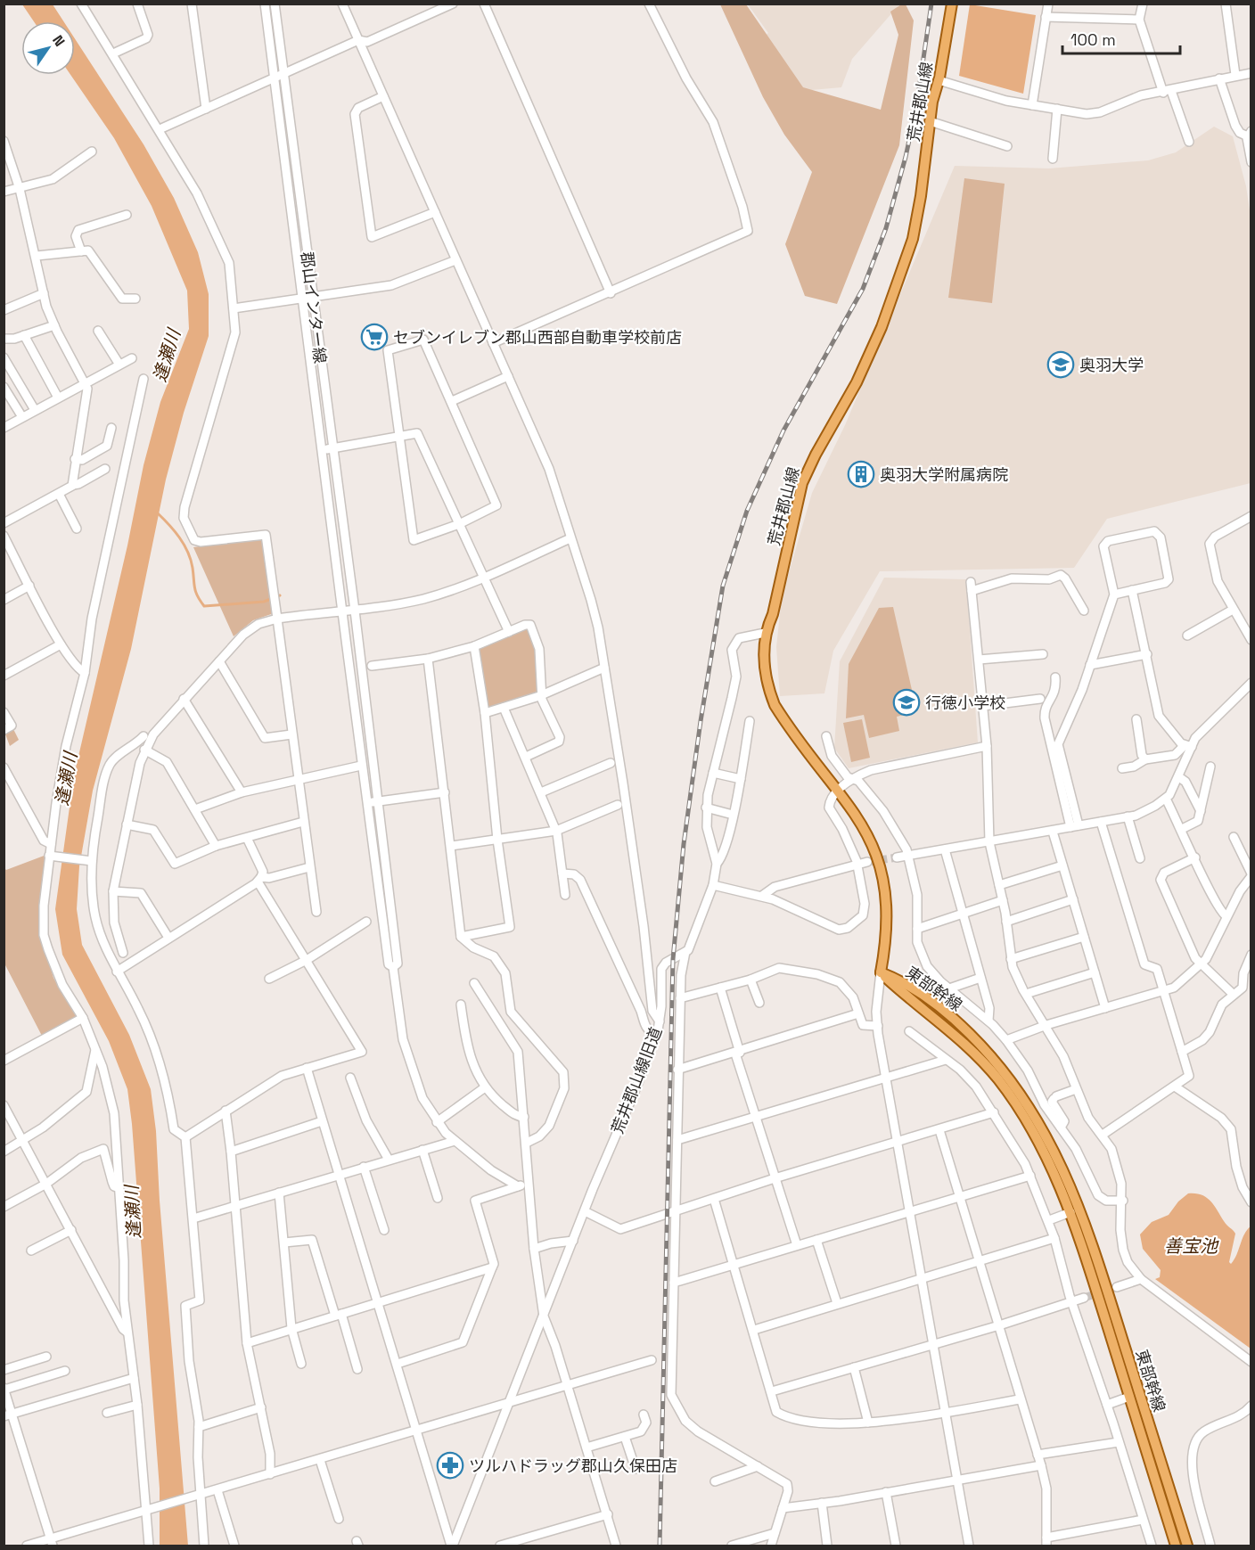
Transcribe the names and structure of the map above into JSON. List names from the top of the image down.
{
  "streets": {
    "main road": ["荒井郡山線", "東部幹線"],
    "street": ["郡山インター線", "荒井郡山線旧道"]
  },
  "crossings": [
    ["荒井郡山線", "東部幹線"]
  ],
  "water": ["逢瀬川", "善宝池"],
  "places": {
    "supermarket": ["セブンイレブン郡山西部自動車学校前店"],
    "school or university": ["奥羽大学", "行徳小学校"],
    "building": ["奥羽大学附属病院"],
    "pharmacy": ["ツルハドラッグ郡山久保田店"]
  },
  "scale_bar": "100 m",
  "north": "top right"
}
